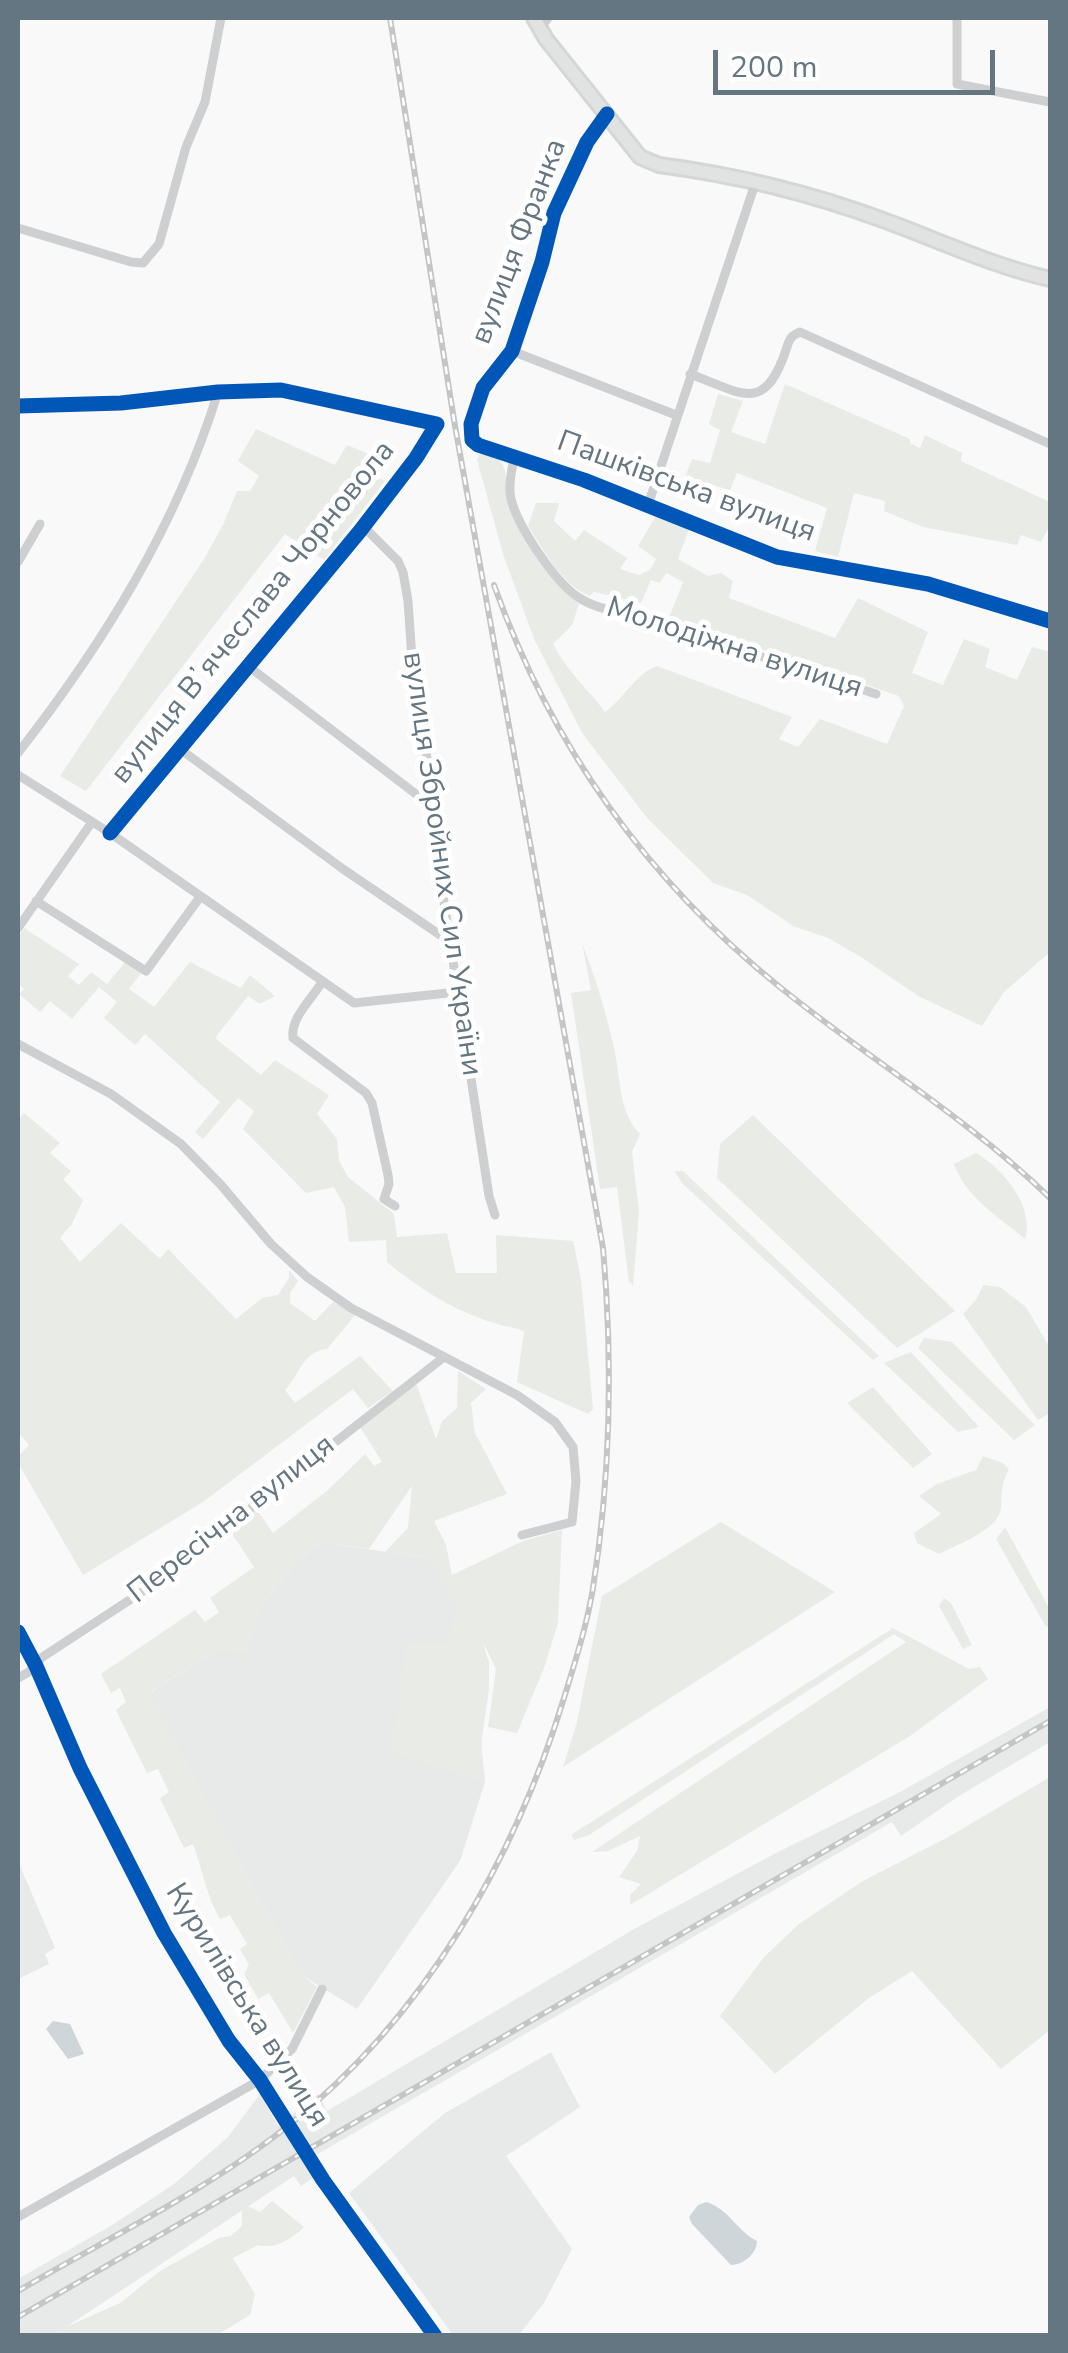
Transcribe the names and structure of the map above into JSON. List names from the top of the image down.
{
  "streets": {
    "street": [
      "вулиця Франка",
      "Пашківська вулиця",
      "вулиця Вʼячеслава Чорновола",
      "Молодіжна вулиця",
      "вулиця Збройних Сил України",
      "Пересічна вулиця",
      "Курилівська вулиця"
    ]
  },
  "crossings": [
    ["вулиця Франка", "Пашківська вулиця"],
    ["Пашківська вулиця", "Молодіжна вулиця"],
    ["вулиця Вʼячеслава Чорновола", "вулиця Збройних Сил України"],
    ["Пересічна вулиця", "Курилівська вулиця"]
  ],
  "scale_bar": "200 m"
}
